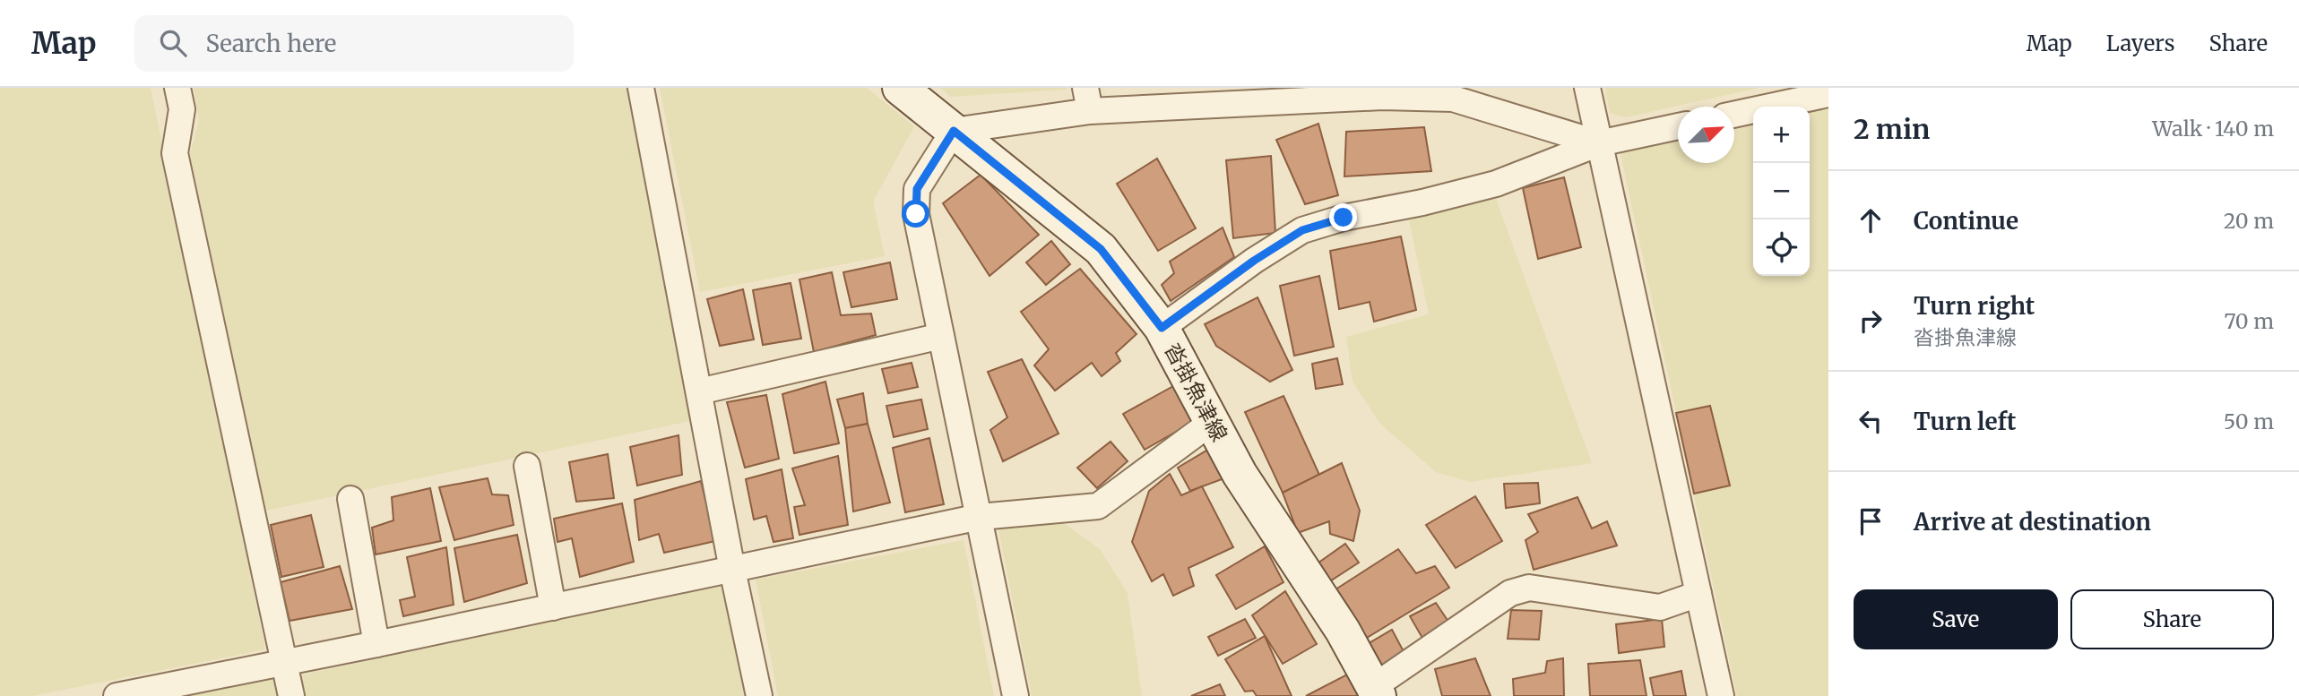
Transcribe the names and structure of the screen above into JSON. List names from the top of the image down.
{
  "streets": {
    "main road": ["沓掛魚津線"]
  },
  "north": "top right",
  "page": {
    "header": "Map",
    "search": "Search here",
    "nav": ["Map", "Layers", "Share"],
    "heading": ["2 min", "Walk · 140 m"],
    "map_buttons": ["+", "−"],
    "list": [
      ["Continue", "20 m"],
      ["Turn right", "沓掛魚津線", "70 m"],
      ["Turn left", "50 m"],
      "Arrive at destination"
    ],
    "buttons": ["Save", "Share"]
  }
}
